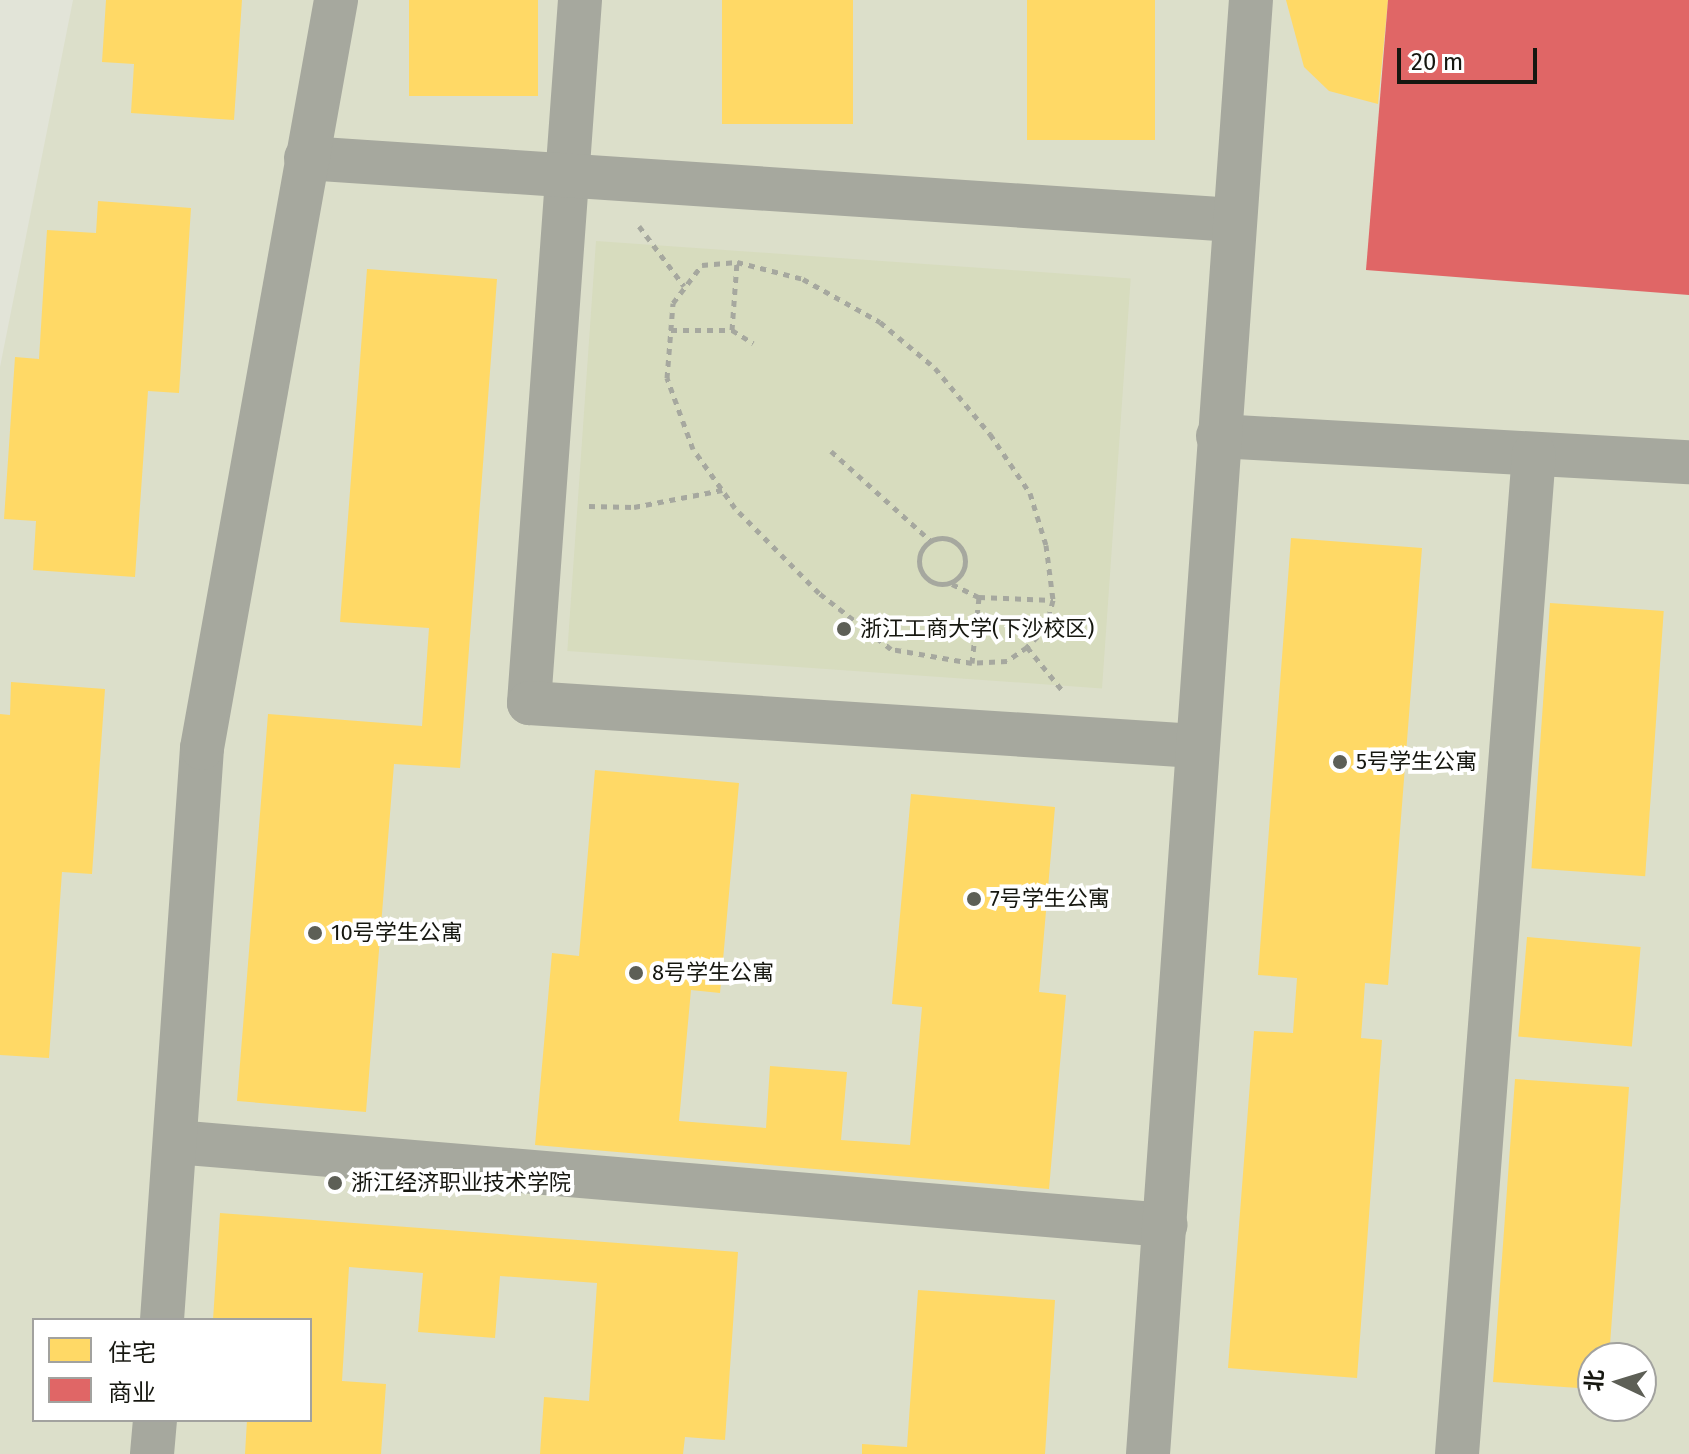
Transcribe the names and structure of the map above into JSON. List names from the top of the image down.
{
  "places": [
    "浙江工商大学(下沙校区)",
    "5号学生公寓",
    "7号学生公寓",
    "10号学生公寓",
    "8号学生公寓",
    "浙江经济职业技术学院"
  ],
  "legend": ["住宅", "商业"],
  "scale_bar": "20 m",
  "north": "left"
}
